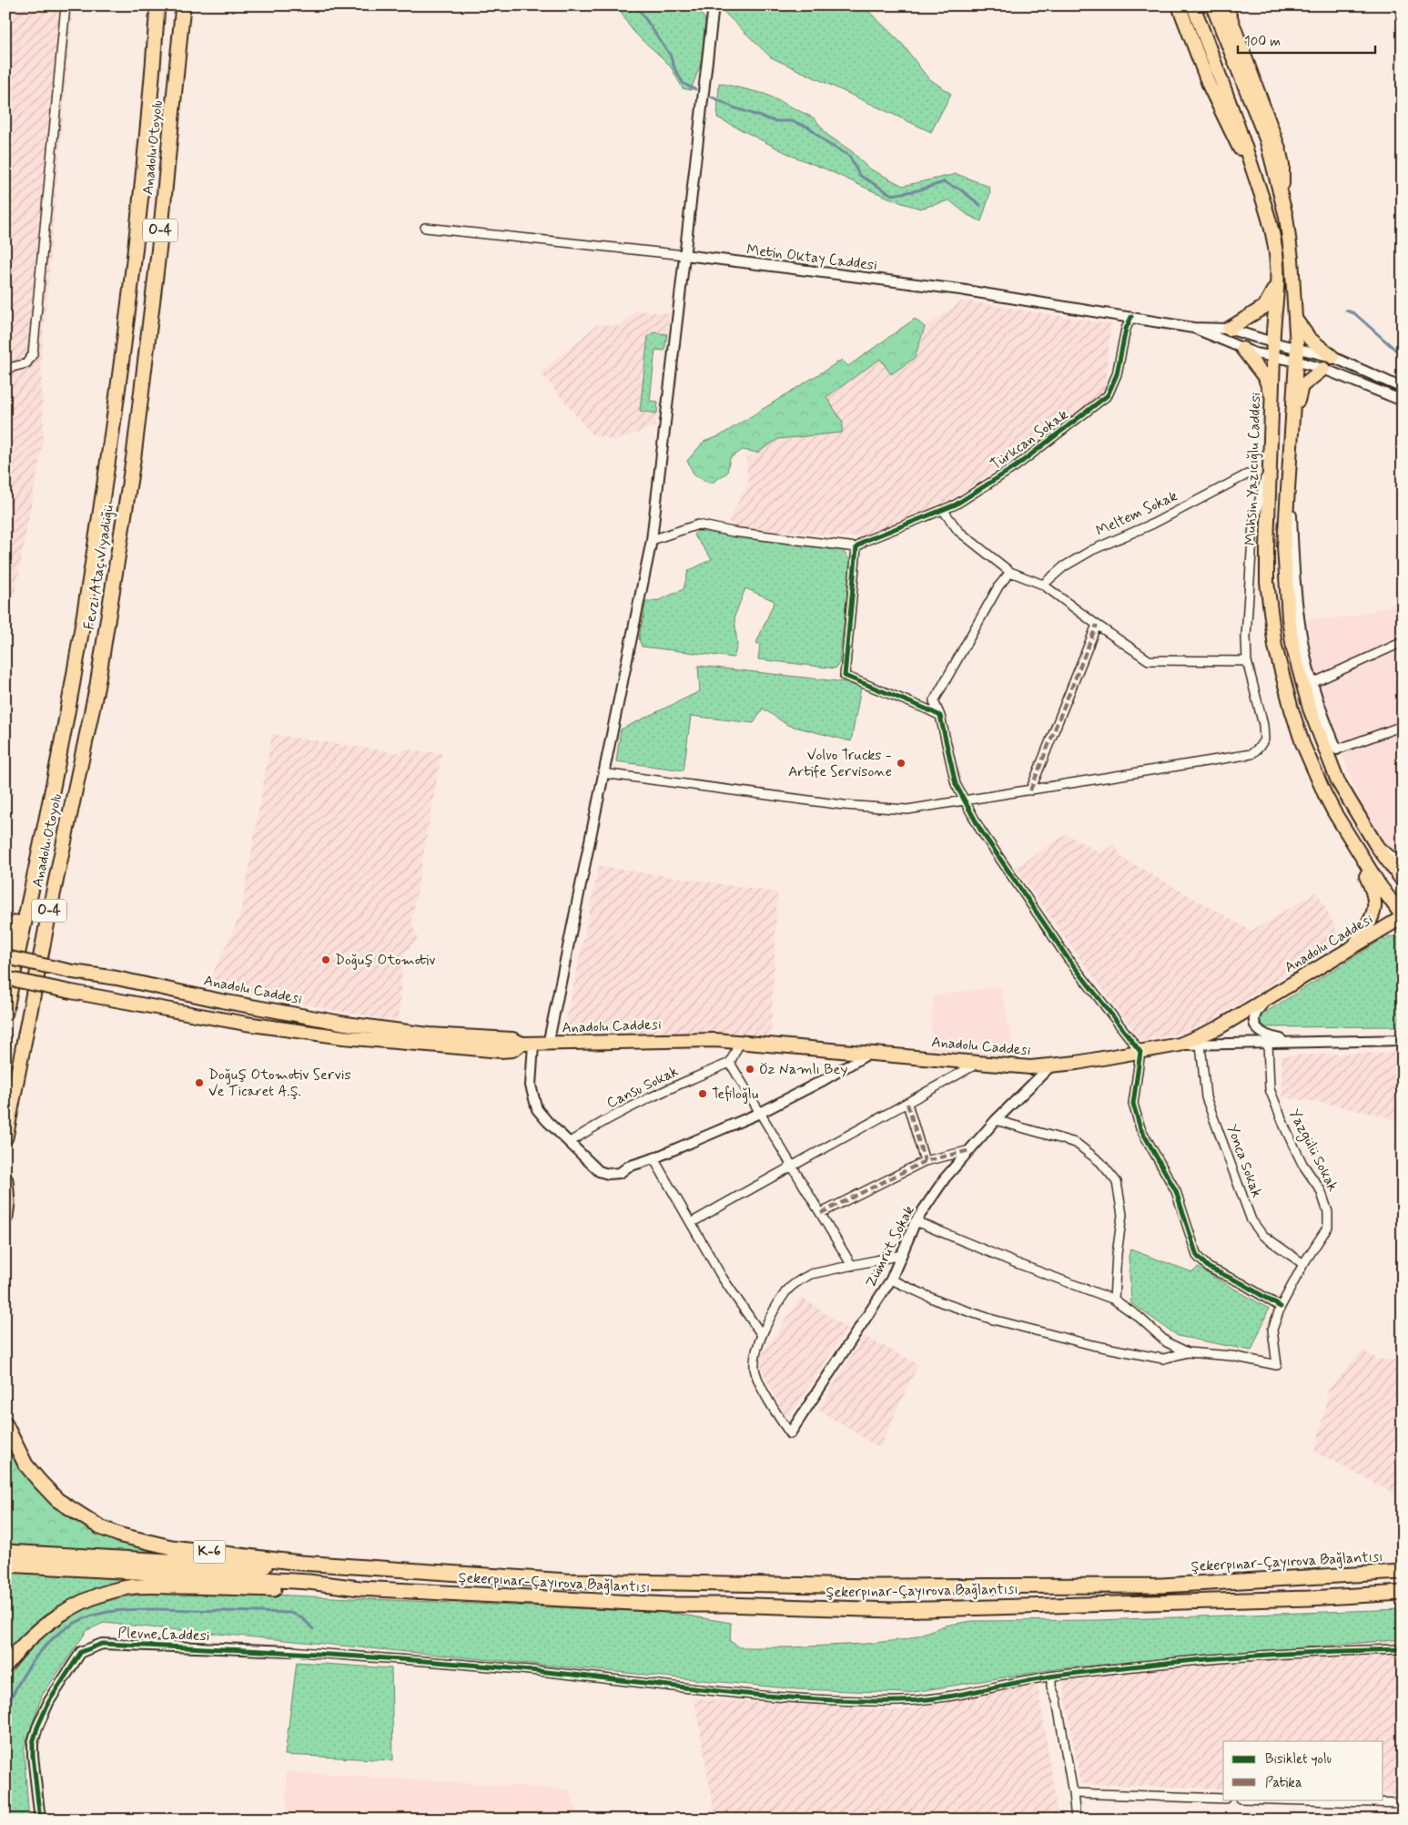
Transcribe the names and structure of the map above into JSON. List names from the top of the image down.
{
  "streets": {
    "highway": [
      "Anadolu Otoyolu",
      "O-4",
      "Fevzi Ataç Viyadüğü",
      "K-6",
      "Şekerpınar-Çayırova Bağlantısı"
    ],
    "main road": ["Muhsin Yazıcığlu Caddesi", "Anadolu Caddesi"],
    "street": [
      "Metin Oktay Caddesi",
      "Türkcan Sokak",
      "Meltem Sokak",
      "Cansu Sokak",
      "Yazgülü Sokak",
      "Yonca Sokak",
      "Zümrüt Sokak",
      "Plevne Caddesi"
    ]
  },
  "crossings": [
    ["Anadolu Otoyolu", "Fevzi Ataç Viyadüğü"],
    ["Metin Oktay Caddesi", "Türkcan Sokak"],
    ["Metin Oktay Caddesi", "Muhsin Yazıcığlu Caddesi"],
    ["Muhsin Yazıcığlu Caddesi", "Anadolu Caddesi"],
    ["Anadolu Caddesi", "Zümrüt Sokak"],
    ["Yazgülü Sokak", "Yonca Sokak"],
    ["K-6", "Şekerpınar-Çayırova Bağlantısı"]
  ],
  "places": [
    "Volvo Trucks - Artife Servisone",
    "Doğuş Otomotiv",
    "Öz Namlı Bey",
    "Doğuş Otomotiv Servis Ve Ticaret A.Ş.",
    "Tefiloğlu"
  ],
  "legend": ["Bisiklet yolu", "Patika"],
  "scale_bar": "100 m"
}
